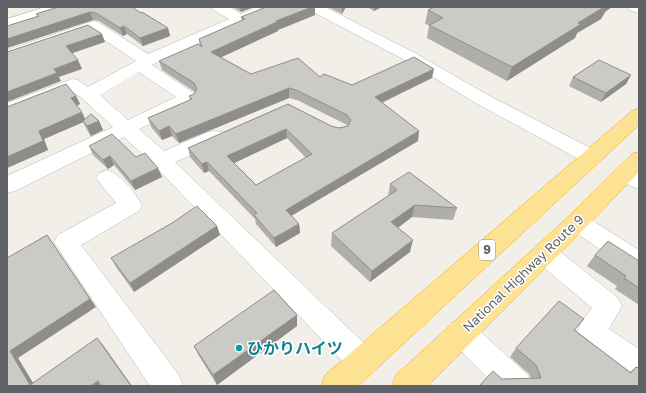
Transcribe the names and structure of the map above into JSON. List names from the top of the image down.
{
  "streets": {
    "highway": ["9", "National Highway Route 9"]
  },
  "places": ["ひかりハイツ"]
}
